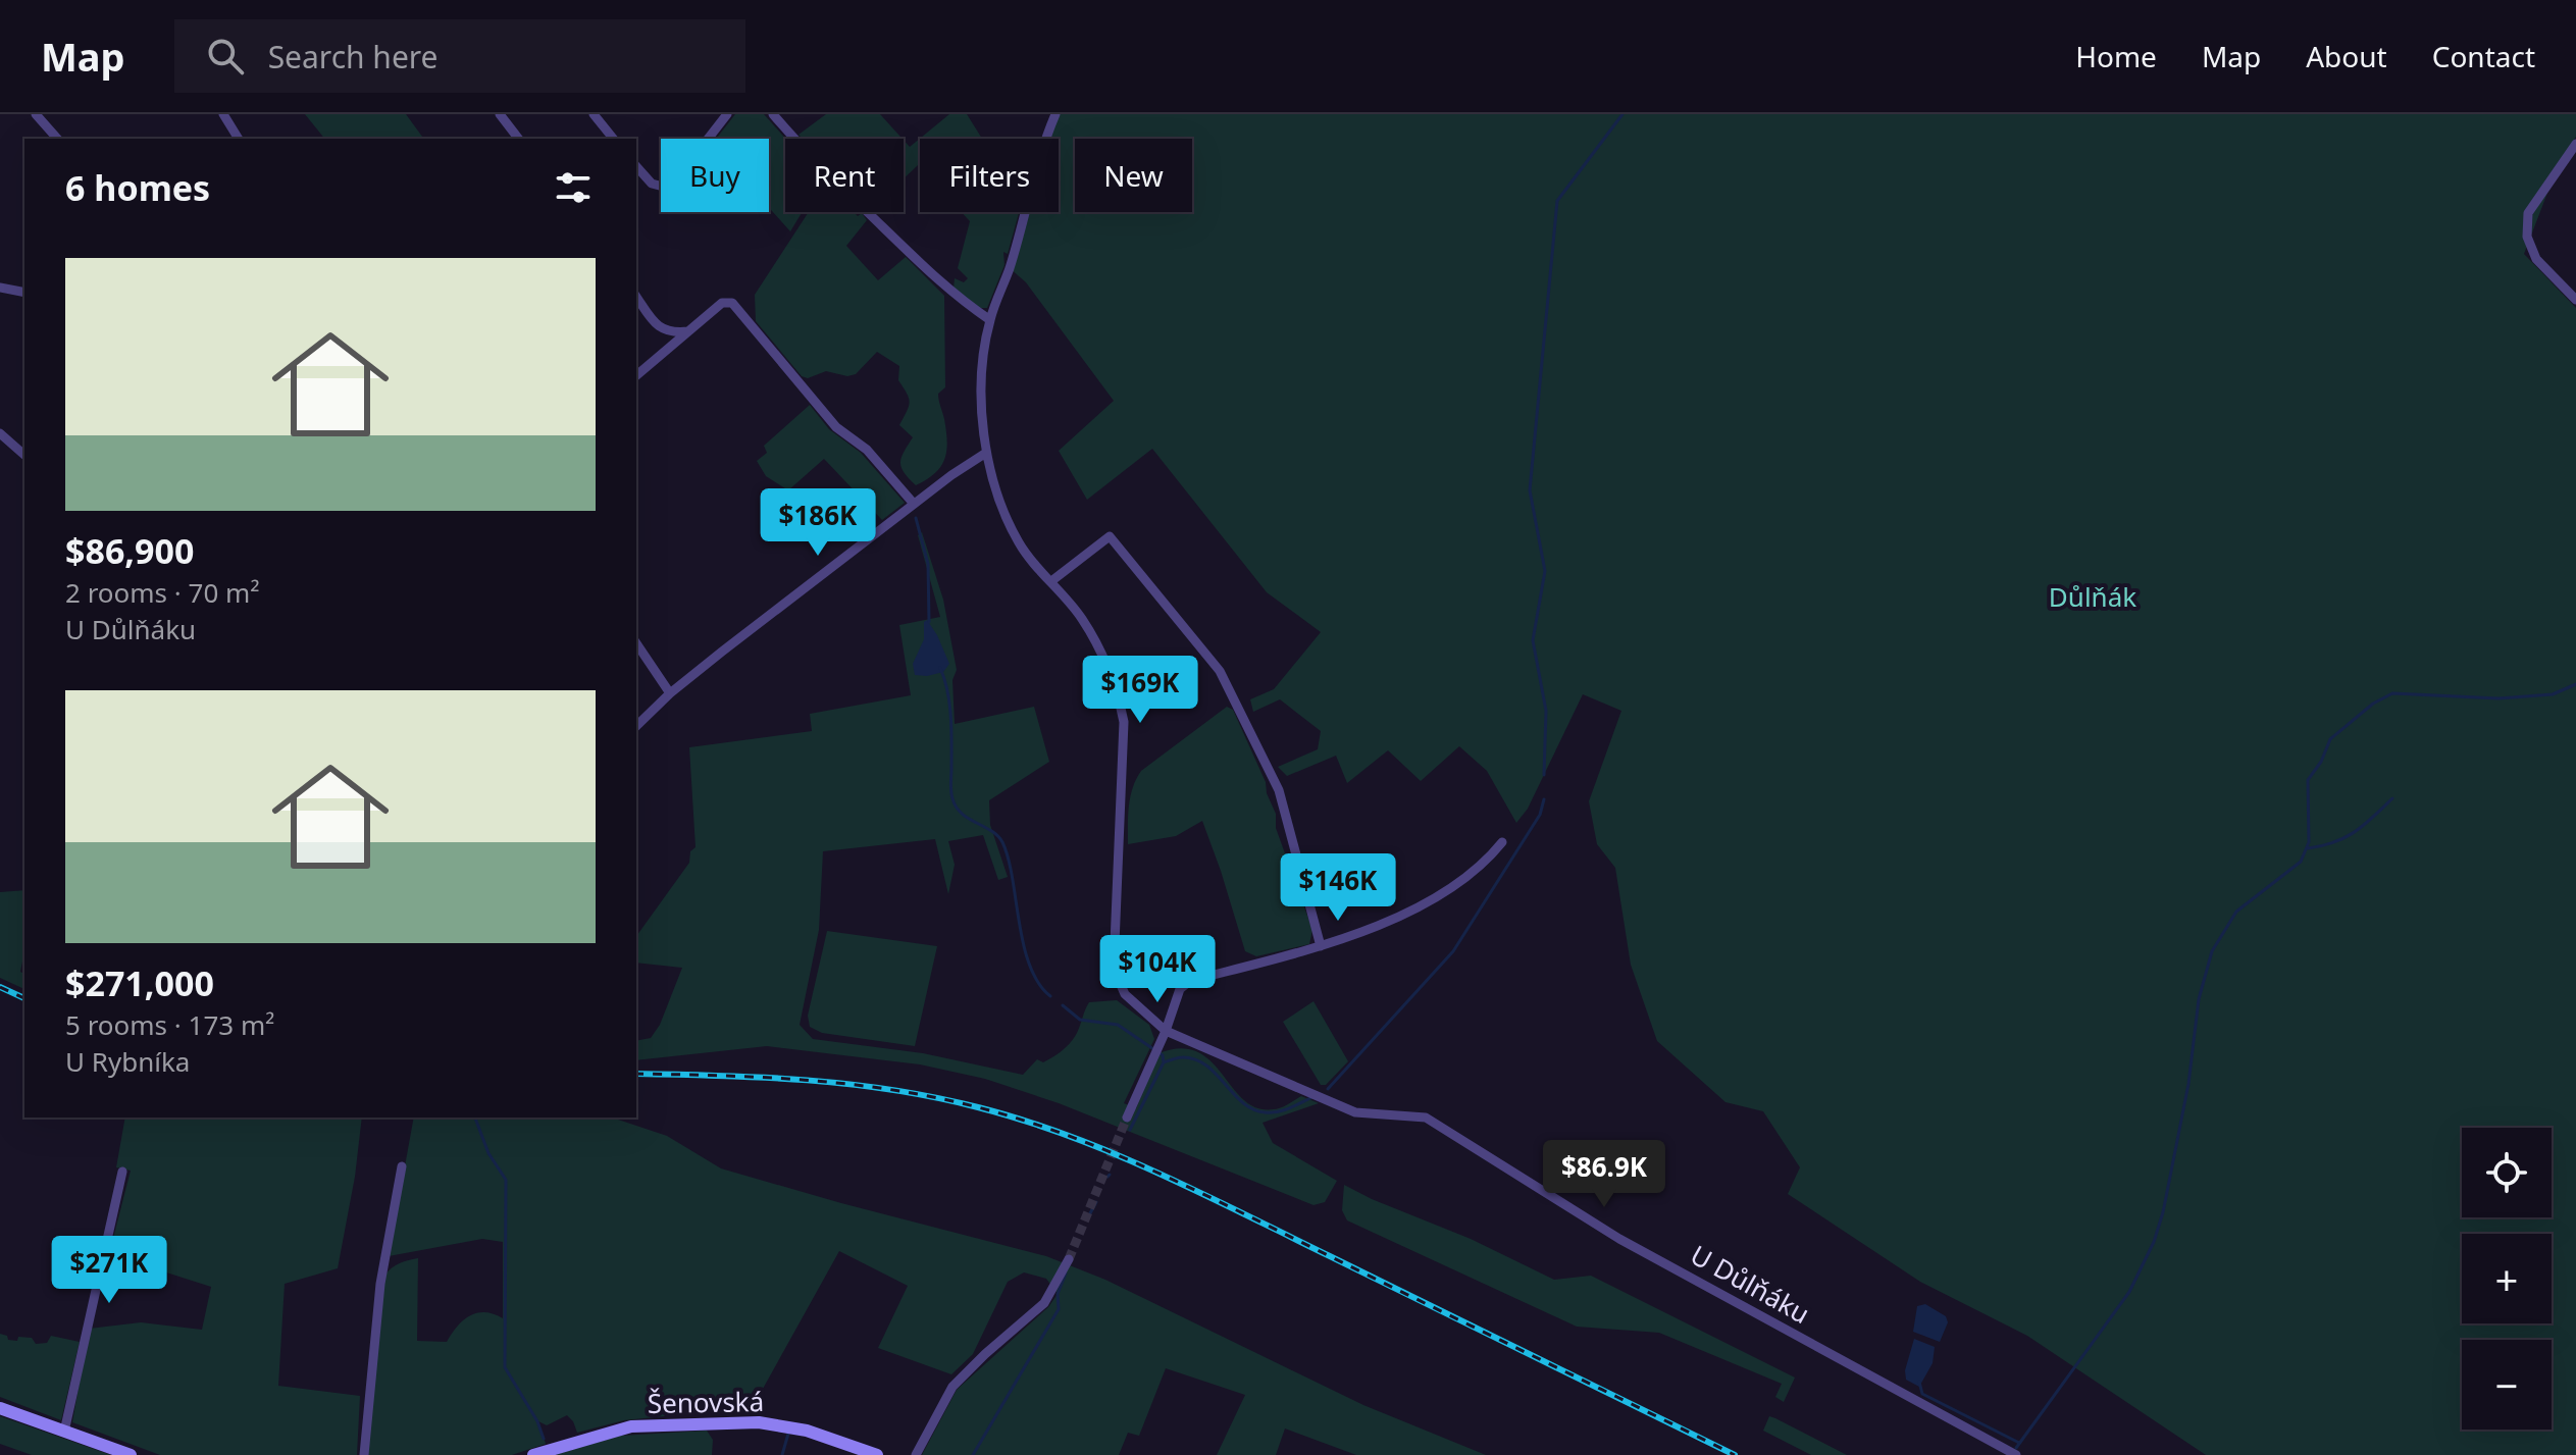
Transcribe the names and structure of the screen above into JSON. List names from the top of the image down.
{
  "streets": {
    "street": ["U Důlňáku", "Šenovská"]
  },
  "parks": ["Důlňák"],
  "page": {
    "header": "Map",
    "search": "Search here",
    "nav": [
      "Home",
      "Map",
      "About",
      "Contact"
    ],
    "chip": [
      "Buy",
      "Rent",
      "Filters",
      "New"
    ],
    "heading": "6 homes",
    "list": [
      {
        "name": "$86,900",
        "note": "2 rooms · 70 m² · U Důlňáku"
      },
      {
        "name": "$271,000",
        "note": "5 rooms · 173 m² · U Rybníka"
      }
    ],
    "price": [
      "$186K",
      "$169K",
      "$146K",
      "$104K",
      "$86.9K",
      "$271K"
    ],
    "map_buttons": ["+", "−"]
  }
}
